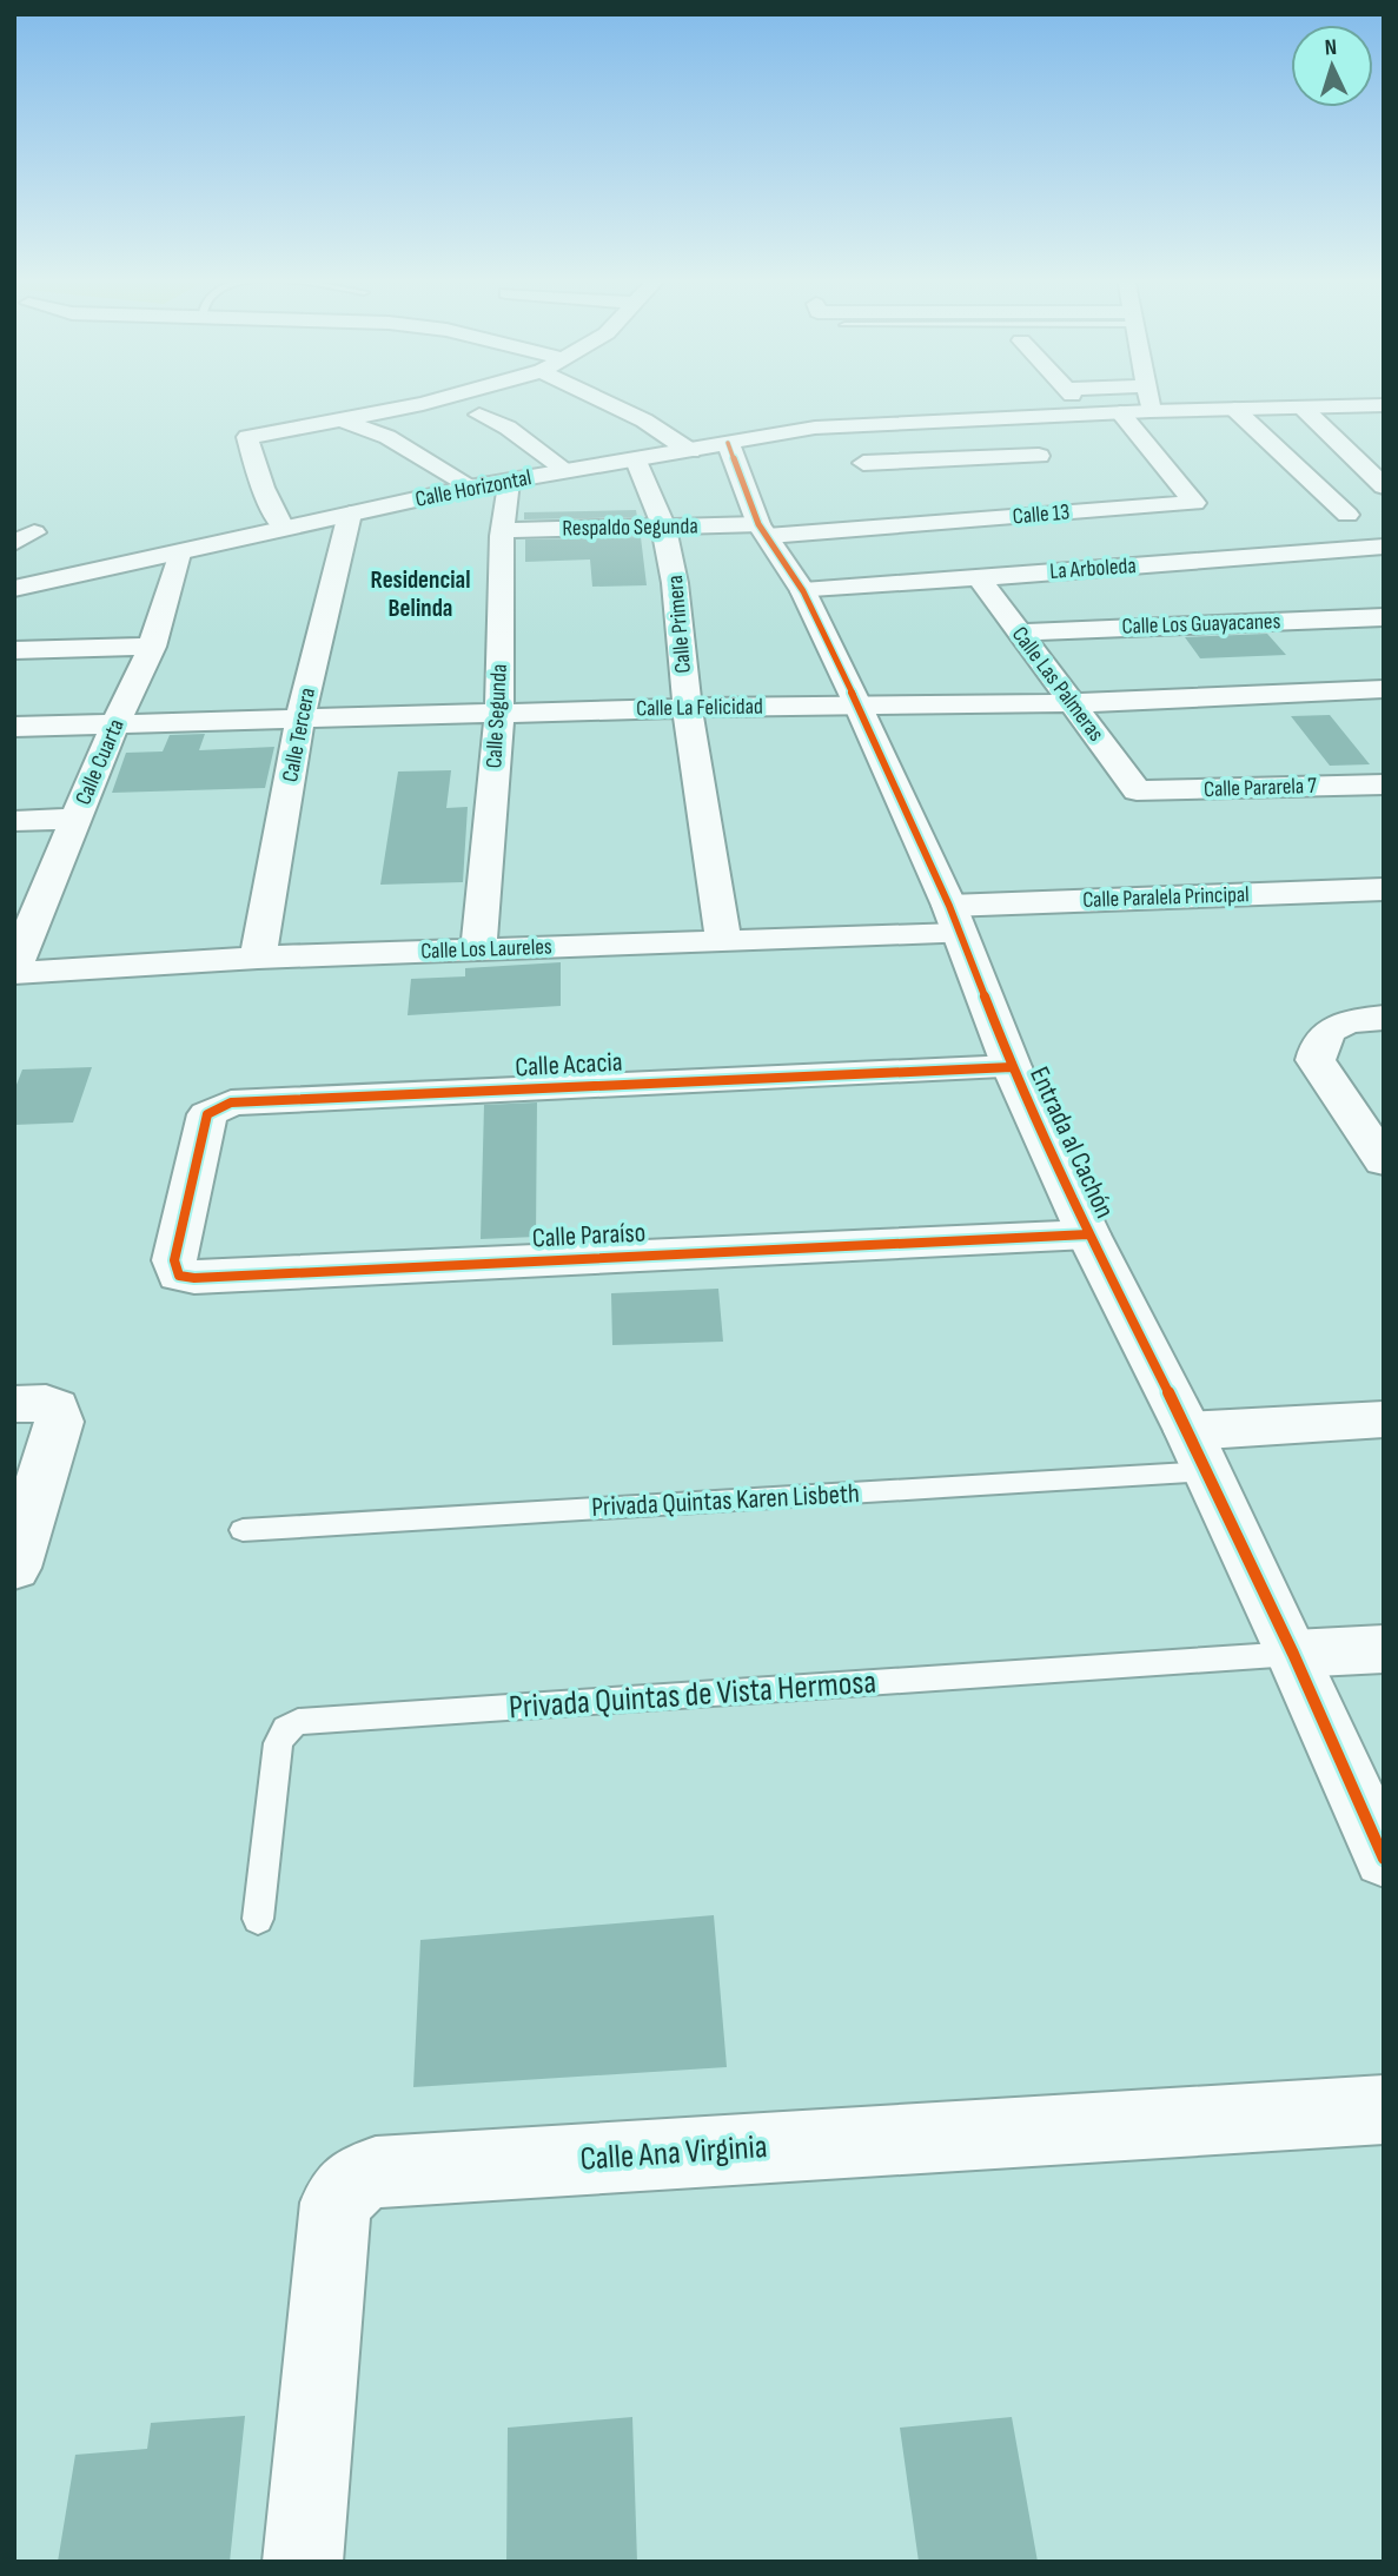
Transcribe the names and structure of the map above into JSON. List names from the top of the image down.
{
  "streets": {
    "street": [
      "Calle Horizontal",
      "Calle 13",
      "Respaldo Segunda",
      "La Arboleda",
      "Calle Primera",
      "Calle Los Guayacanes",
      "Calle Las Palmeras",
      "Calle La Felicidad",
      "Calle Segunda",
      "Calle Tercera",
      "Calle Cuarta",
      "Calle Pararela 7",
      "Calle Paralela Principal",
      "Calle Los Laureles",
      "Calle Acacia",
      "Entrada al Cachón",
      "Calle Paraíso",
      "Calle Ana Virginia"
    ],
    "lane": ["Privada Quintas Karen Lisbeth", "Privada Quintas de Vista Hermosa"]
  },
  "crossings": [
    ["Calle Horizontal", "Calle 13"],
    ["Calle Horizontal", "Calle Primera"],
    ["Calle Horizontal", "Calle Segunda"],
    ["Calle Horizontal", "Calle Tercera"],
    ["Calle Horizontal", "Calle Cuarta"],
    ["Calle Horizontal", "Entrada al Cachón"],
    ["Calle 13", "Respaldo Segunda"],
    ["Calle 13", "Entrada al Cachón"],
    ["Respaldo Segunda", "Calle Primera"],
    ["Respaldo Segunda", "Calle Segunda"],
    ["Respaldo Segunda", "Entrada al Cachón"],
    ["La Arboleda", "Calle Las Palmeras"],
    ["La Arboleda", "Entrada al Cachón"],
    ["Calle Primera", "Calle La Felicidad"],
    ["Calle Primera", "Calle Los Laureles"],
    ["Calle Los Guayacanes", "Calle Las Palmeras"],
    ["Calle Las Palmeras", "Calle La Felicidad"],
    ["Calle Las Palmeras", "Calle Pararela 7"],
    ["Calle La Felicidad", "Calle Segunda"],
    ["Calle La Felicidad", "Calle Tercera"],
    ["Calle La Felicidad", "Calle Cuarta"],
    ["Calle La Felicidad", "Entrada al Cachón"],
    ["Calle Segunda", "Calle Los Laureles"],
    ["Calle Tercera", "Calle Los Laureles"],
    ["Calle Cuarta", "Calle Los Laureles"],
    ["Calle Paralela Principal", "Calle Los Laureles"],
    ["Calle Paralela Principal", "Entrada al Cachón"],
    ["Calle Los Laureles", "Entrada al Cachón"],
    ["Calle Acacia", "Entrada al Cachón"],
    ["Calle Acacia", "Calle Paraíso"],
    ["Entrada al Cachón", "Calle Paraíso"],
    ["Entrada al Cachón", "Privada Quintas Karen Lisbeth"],
    ["Entrada al Cachón", "Privada Quintas de Vista Hermosa"]
  ],
  "districts": ["Residencial Belinda"],
  "north": "top"
}
